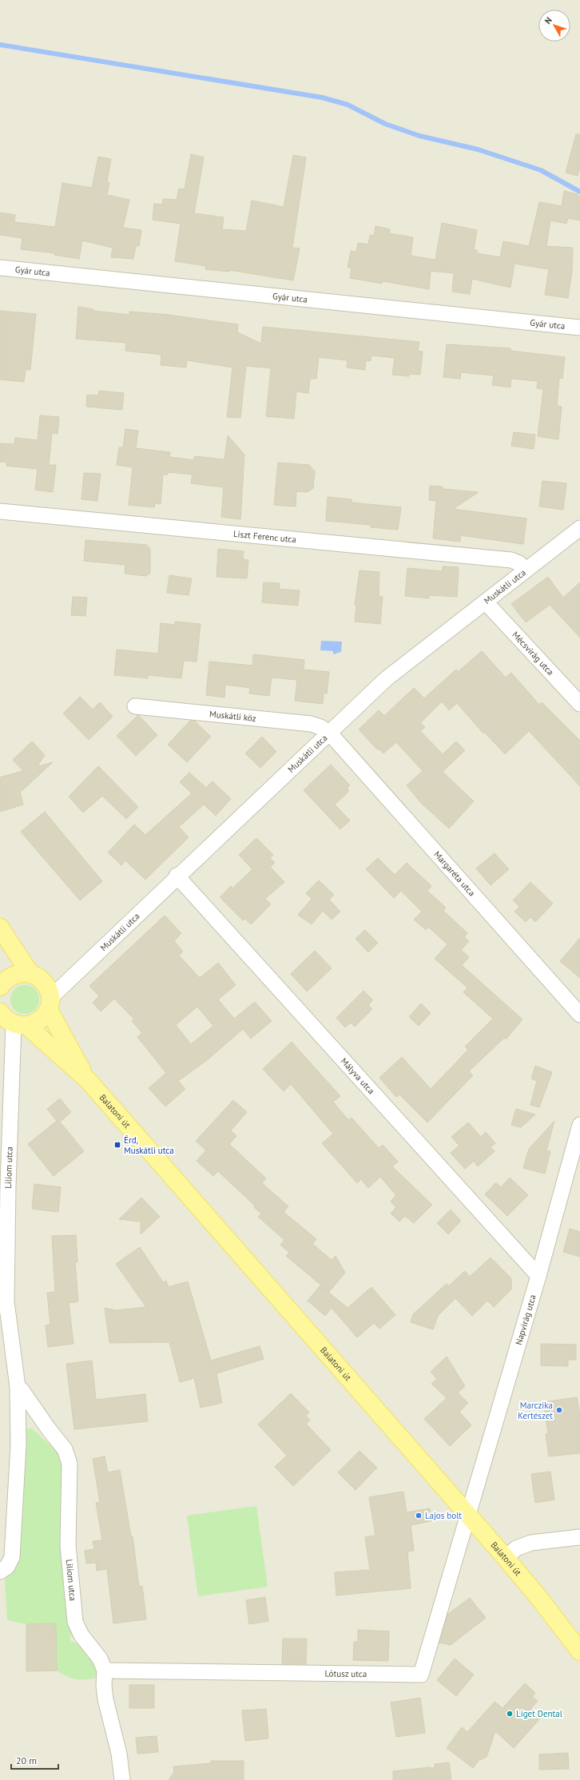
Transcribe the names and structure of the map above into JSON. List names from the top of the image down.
{
  "streets": {
    "main road": ["Balatoni út"],
    "street": [
      "Gyár utca",
      "Liszt Ferenc utca",
      "Muskátli utca",
      "Mécsvirág utca",
      "Muskátli köz",
      "Margaréta utca",
      "Mályva utca",
      "Liliom utca",
      "Napvirág utca",
      "Lótusz utca"
    ]
  },
  "crossings": [
    ["Liszt Ferenc utca", "Muskátli utca"],
    ["Muskátli utca", "Mécsvirág utca"],
    ["Muskátli utca", "Muskátli köz"],
    ["Muskátli utca", "Margaréta utca"],
    ["Muskátli utca", "Mályva utca"],
    ["Muskátli utca", "Balatoni út"],
    ["Muskátli köz", "Margaréta utca"],
    ["Mályva utca", "Napvirág utca"],
    ["Balatoni út", "Liliom utca"],
    ["Balatoni út", "Napvirág utca"],
    ["Balatoni út", "Lótusz utca"],
    ["Liliom utca", "Lótusz utca"],
    ["Napvirág utca", "Lótusz utca"]
  ],
  "places": {
    "transit": ["Érd, Muskátli utca"],
    "other": ["Marczika Kertészet", "Lajos bolt", "Liget Dental"]
  },
  "scale_bar": "20 m",
  "north": "top left"
}
